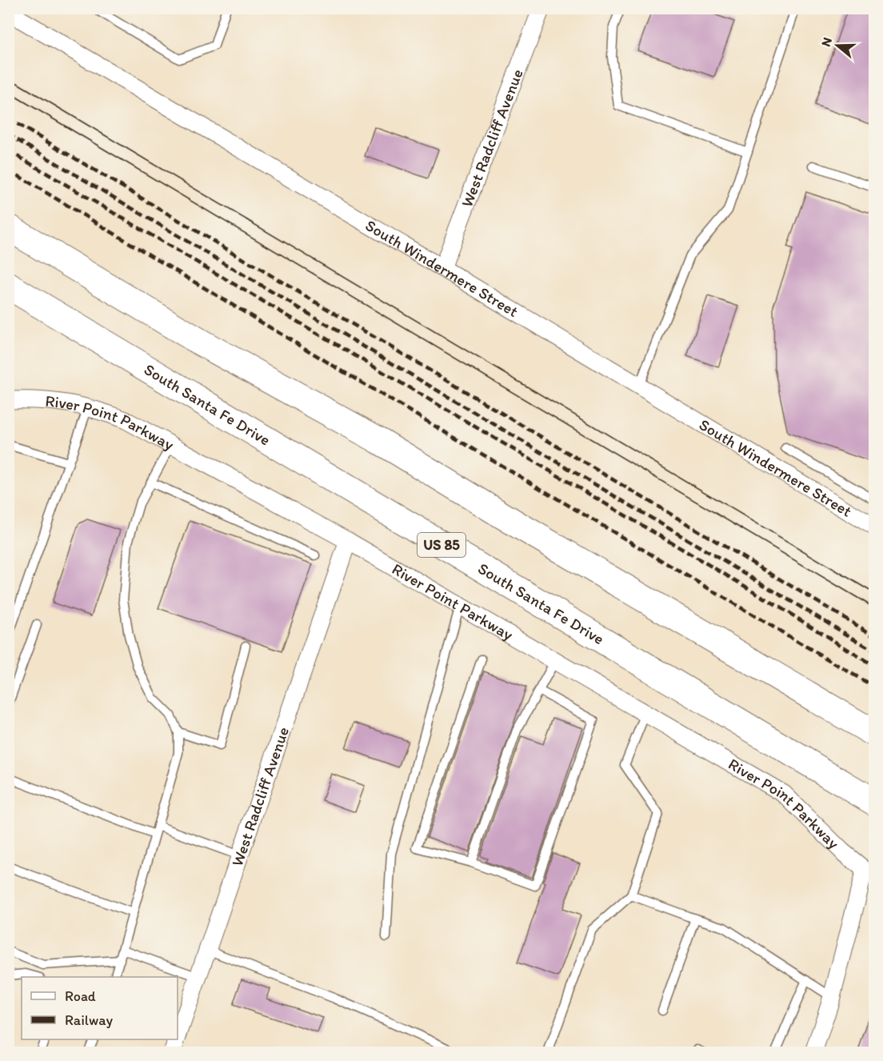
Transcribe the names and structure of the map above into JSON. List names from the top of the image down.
{
  "streets": {
    "highway": ["South Santa Fe Drive", "US 85"],
    "street": ["West Radcliff Avenue", "South Windermere Street", "River Point Parkway"]
  },
  "crossings": [
    ["West Radcliff Avenue", "South Windermere Street"],
    ["West Radcliff Avenue", "River Point Parkway"]
  ],
  "legend": ["Road", "Railway"],
  "north": "left"
}
